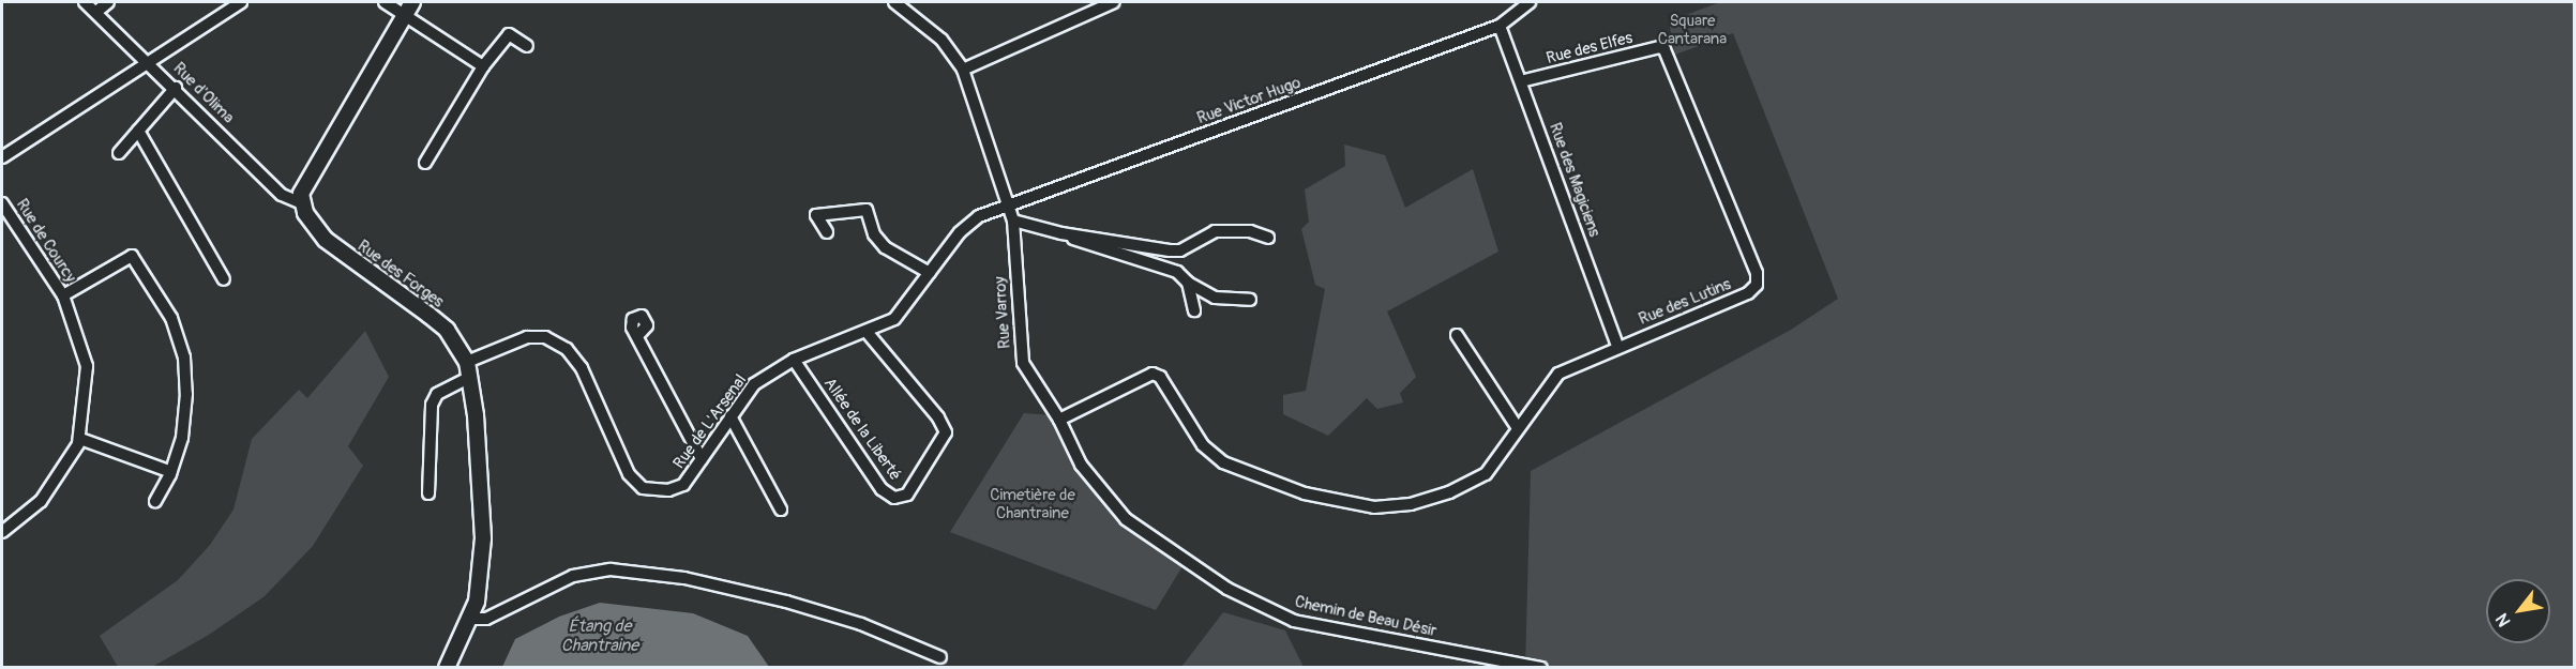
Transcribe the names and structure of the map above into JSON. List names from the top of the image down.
{
  "streets": {
    "main road": ["Rue des Forges"],
    "street": [
      "Rue des Elfes",
      "Rue d'Olima",
      "Rue Victor Hugo",
      "Rue des Magiciens",
      "Rue de Courcy",
      "Rue des Lutins",
      "Rue Varroy",
      "Rue de L'Arsenal",
      "Allée de la Liberté",
      "Chemin de Beau Désir"
    ]
  },
  "crossings": [
    ["Rue des Elfes", "Rue des Magiciens"],
    ["Rue des Elfes", "Rue des Lutins"],
    ["Rue d'Olima", "Rue des Forges"],
    ["Rue Victor Hugo", "Rue des Magiciens"],
    ["Rue Victor Hugo", "Rue Varroy"],
    ["Rue Victor Hugo", "Rue de L'Arsenal"],
    ["Rue des Magiciens", "Rue des Lutins"],
    ["Rue des Forges", "Rue de L'Arsenal"],
    ["Rue des Lutins", "Rue Varroy"],
    ["Rue Varroy", "Rue de L'Arsenal"],
    ["Rue Varroy", "Chemin de Beau Désir"],
    ["Rue de L'Arsenal", "Allée de la Liberté"]
  ],
  "water": ["Étang de Chantraine"],
  "parks": ["Square Cantarana", "Cimetière de Chantraine"],
  "north": "bottom left"
}
